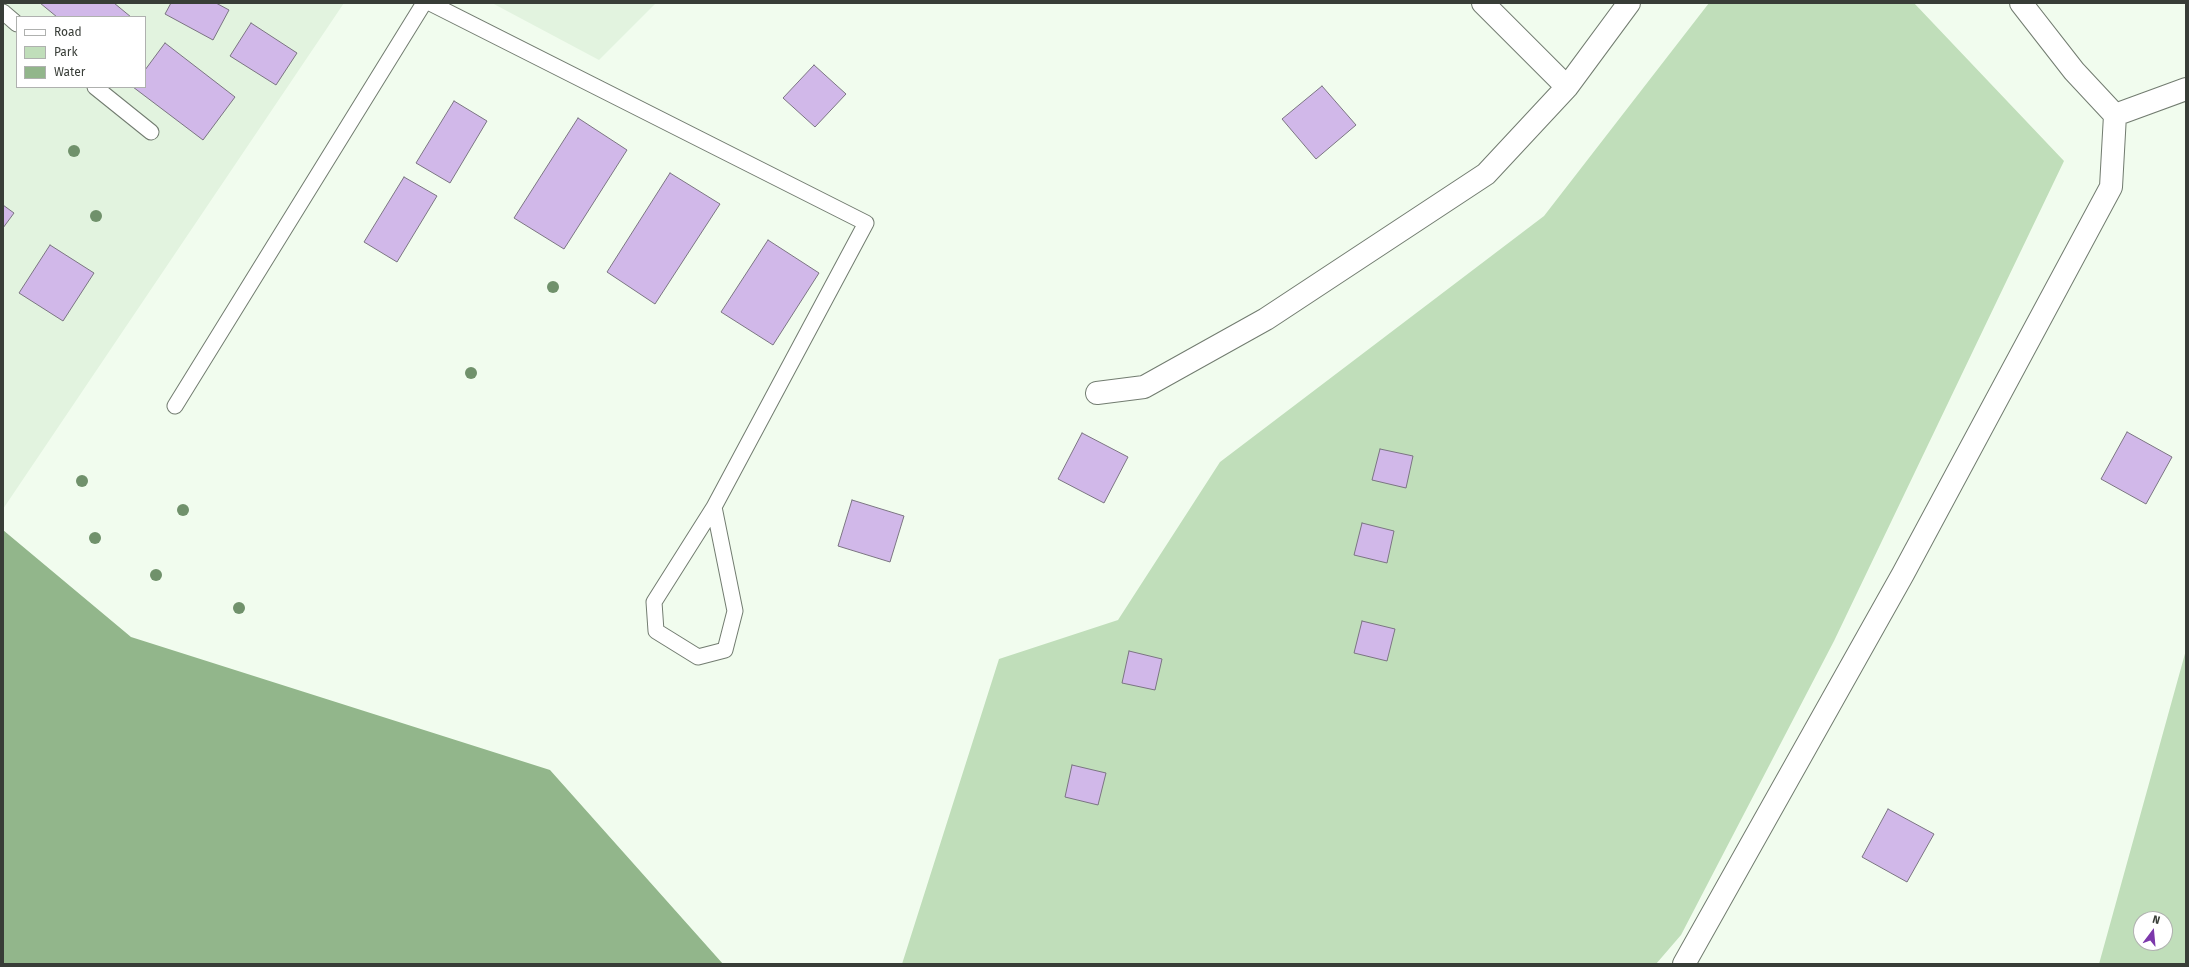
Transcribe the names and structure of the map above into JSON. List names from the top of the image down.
{
  "legend": ["Road", "Park", "Water"],
  "north": "top"
}
